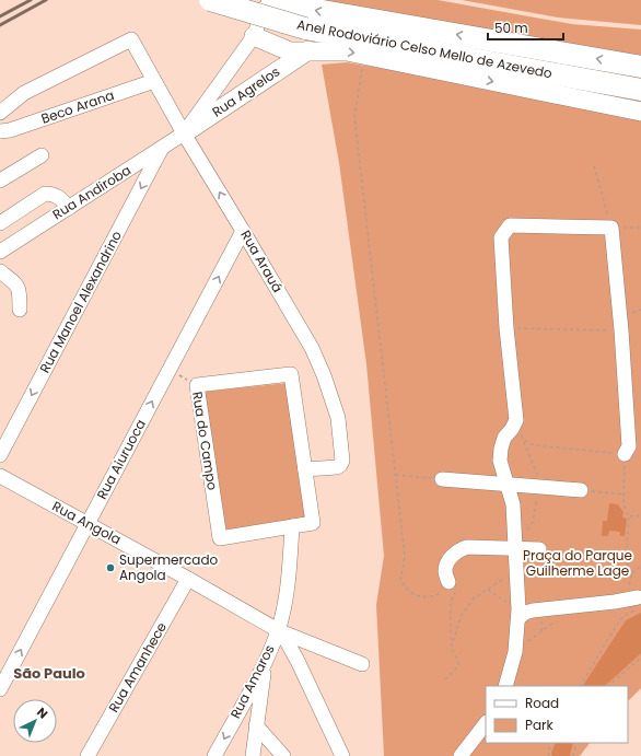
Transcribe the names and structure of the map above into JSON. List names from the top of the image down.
{
  "streets": {
    "highway": ["Anel Rodoviário Celso Mello de Azevedo"],
    "main road": ["Rua Agrelos"],
    "street": [
      "Beco Arana",
      "Rua Andiroba",
      "Rua Arauá",
      "Rua Manoel Alexandrino",
      "Rua do Campo",
      "Rua Aiuruoca",
      "Rua Angola",
      "Rua Amanhece",
      "Rua Amaros"
    ]
  },
  "crossings": [
    ["Anel Rodoviário Celso Mello de Azevedo", "Rua Agrelos"],
    ["Rua Agrelos", "Rua Andiroba"],
    ["Rua Agrelos", "Rua Arauá"],
    ["Beco Arana", "Rua Arauá"],
    ["Rua Andiroba", "Rua Arauá"],
    ["Rua Andiroba", "Rua Manoel Alexandrino"],
    ["Rua Arauá", "Rua do Campo"],
    ["Rua Arauá", "Rua Aiuruoca"],
    ["Rua do Campo", "Rua Amaros"],
    ["Rua Aiuruoca", "Rua Angola"],
    ["Rua Angola", "Rua Amanhece"],
    ["Rua Angola", "Rua Amaros"]
  ],
  "one_way": ["Rua Manoel Alexandrino", "Rua Aiuruoca"],
  "districts": ["São Paulo"],
  "parks": ["Praça do Parque Guilherme Lage"],
  "places": ["Supermercado Angola"],
  "legend": ["Road", "Park"],
  "scale_bar": "50 m",
  "north": "top right"
}
